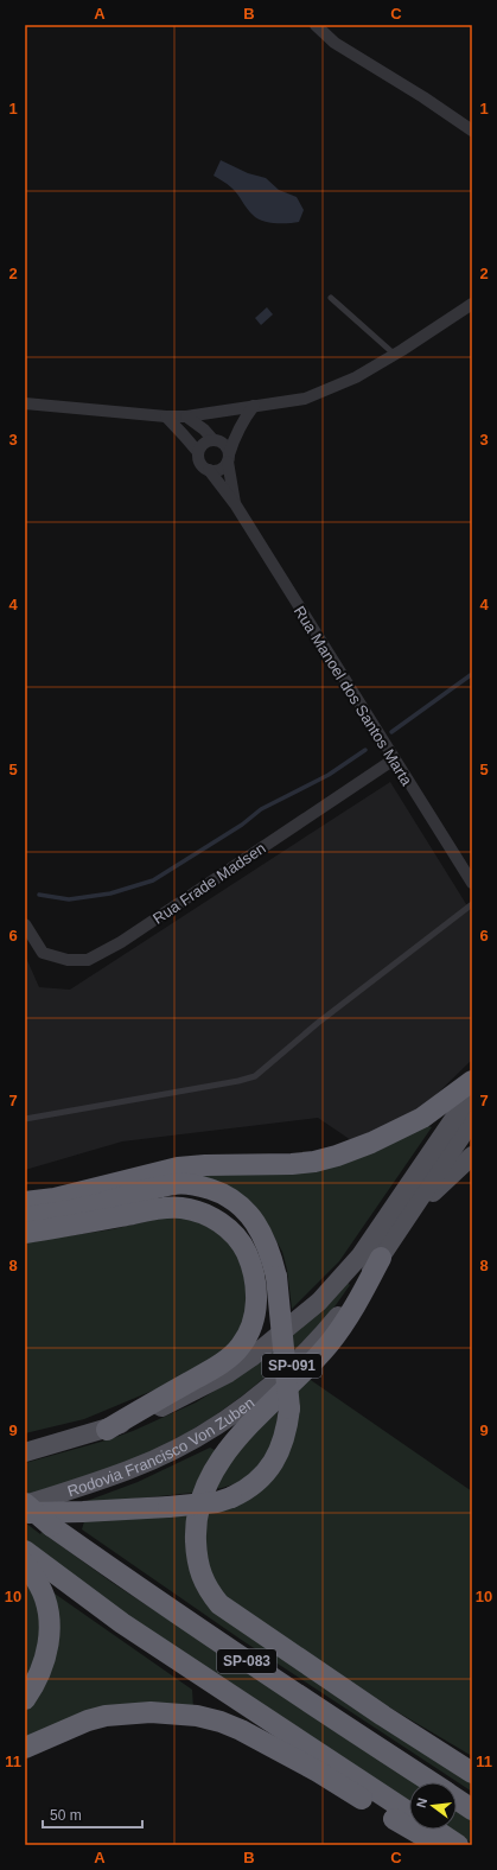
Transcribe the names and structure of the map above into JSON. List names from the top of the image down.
{
  "streets": {
    "highway": ["SP-083"],
    "main road": ["SP-091", "Rodovia Francisco Von Zuben"],
    "street": ["Rua Manoel dos Santos Marta", "Rua Frade Madsen"]
  },
  "crossings": [
    ["Rua Manoel dos Santos Marta", "Rua Frade Madsen"],
    ["Rodovia Francisco Von Zuben", "SP-083"]
  ],
  "scale_bar": "50 m",
  "north": "left",
  "grid": {
    "columns": ["A", "B", "C"],
    "rows": [
      "1",
      "2",
      "3",
      "4",
      "5",
      "6",
      "7",
      "8",
      "9",
      "10",
      "11"
    ]
  }
}
